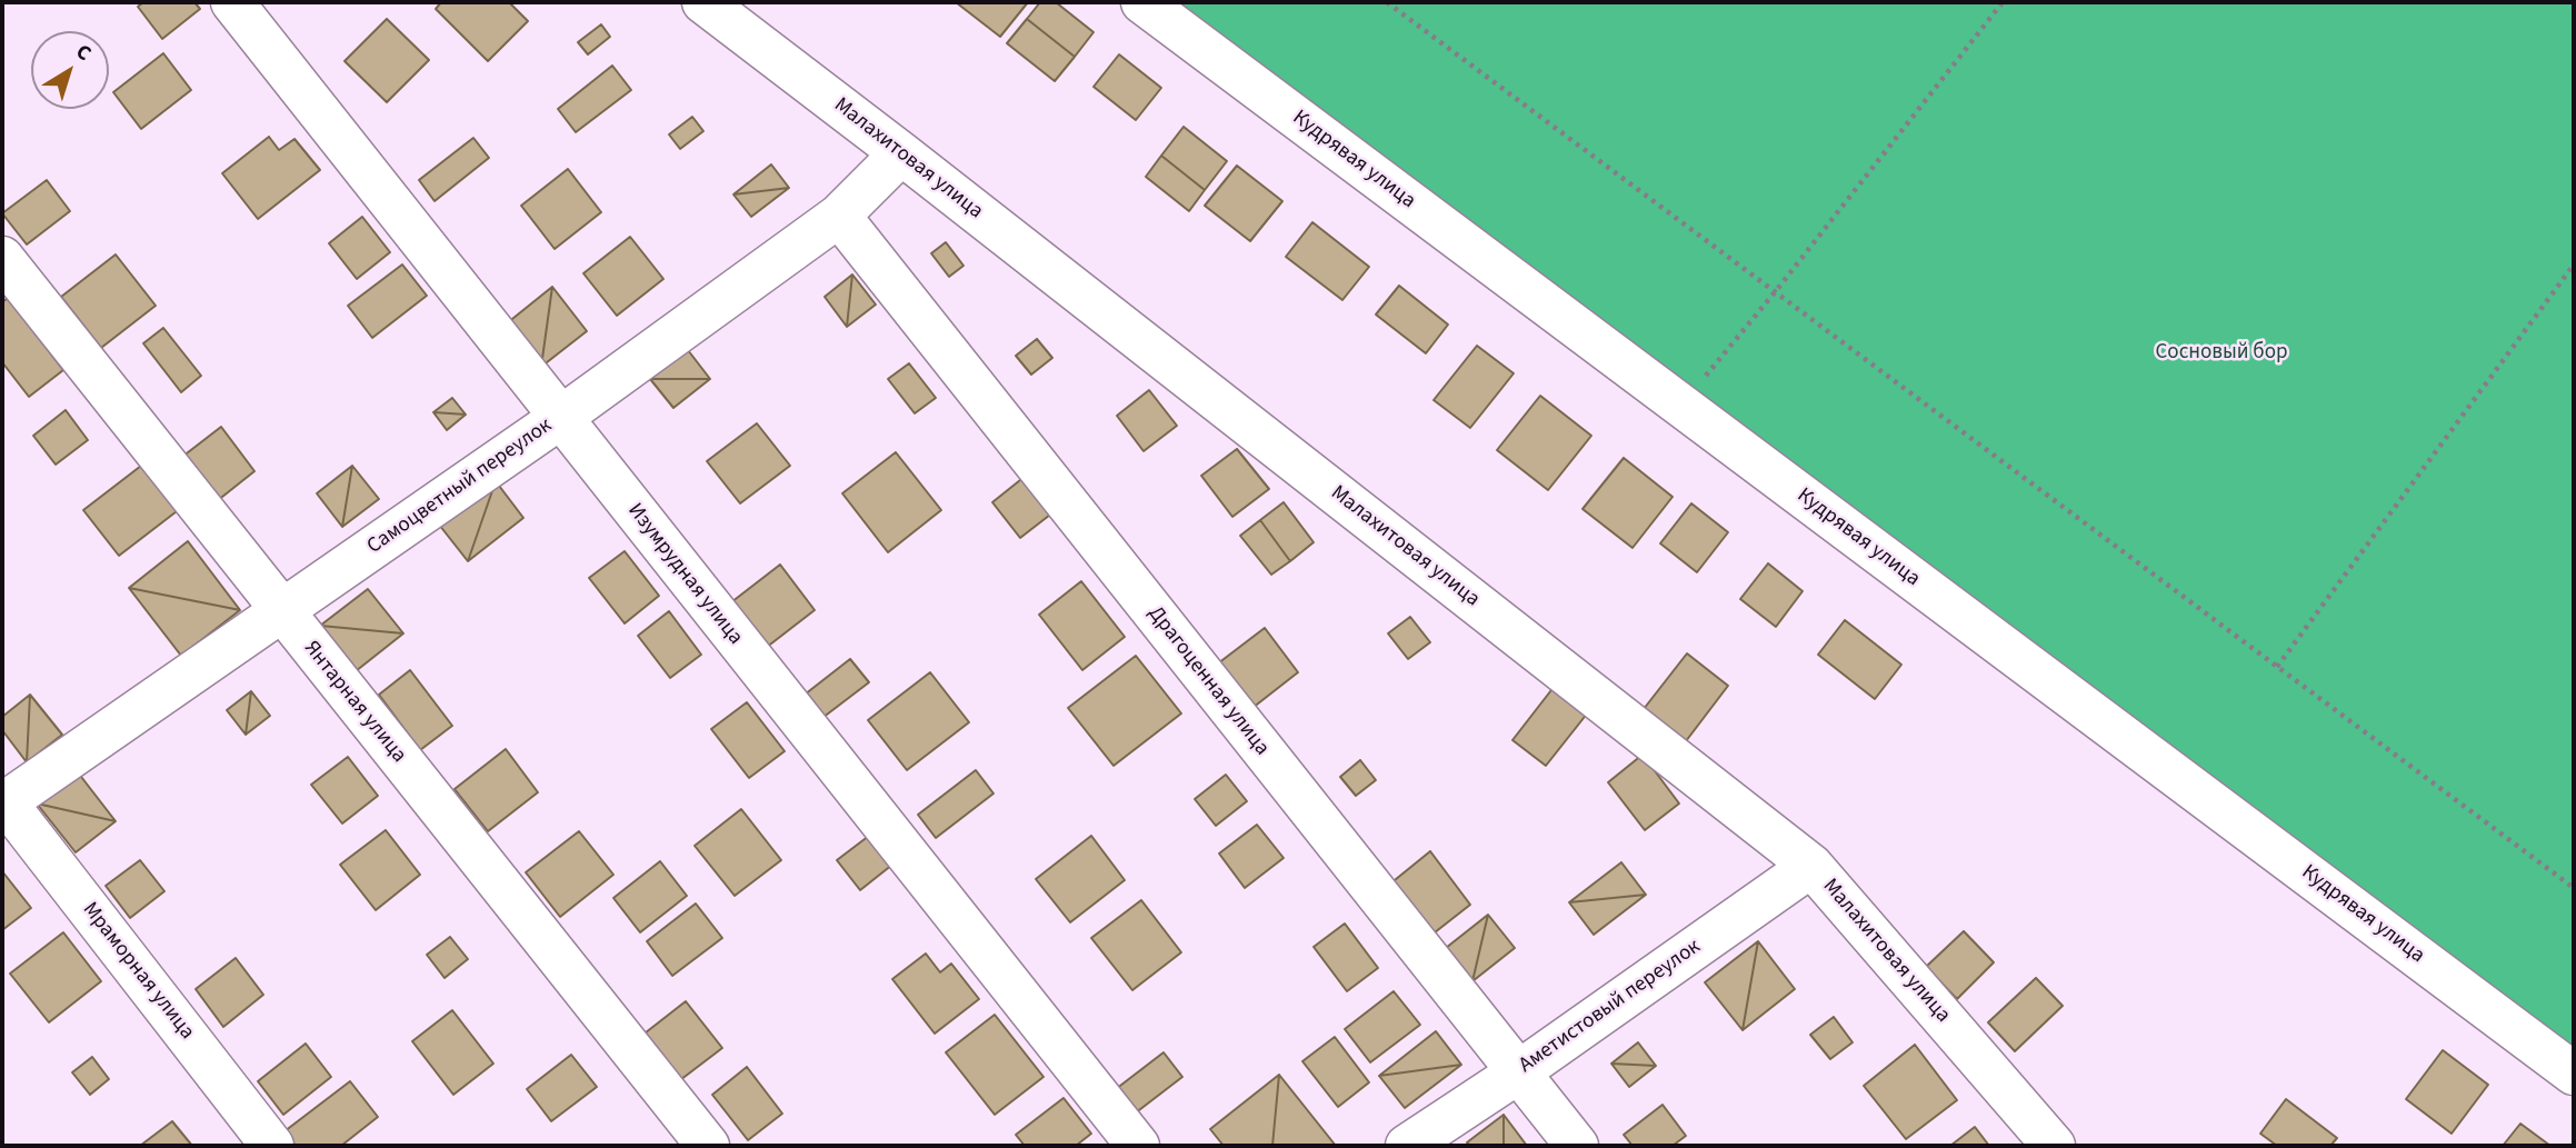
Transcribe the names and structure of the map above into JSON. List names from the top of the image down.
{
  "streets": {
    "street": [
      "Малахитовая улица",
      "Кудрявая улица",
      "Самоцветный переулок",
      "Изумрудная улица",
      "Драгоценная улица",
      "Янтарная улица",
      "Мраморная улица",
      "Аметистовый переулок"
    ]
  },
  "crossings": [
    ["Малахитовая улица", "Самоцветный переулок"],
    ["Малахитовая улица", "Аметистовый переулок"],
    ["Самоцветный переулок", "Изумрудная улица"],
    ["Самоцветный переулок", "Драгоценная улица"],
    ["Самоцветный переулок", "Янтарная улица"],
    ["Самоцветный переулок", "Мраморная улица"],
    ["Драгоценная улица", "Аметистовый переулок"]
  ],
  "parks": ["Сосновый бор"],
  "north": "top right"
}
